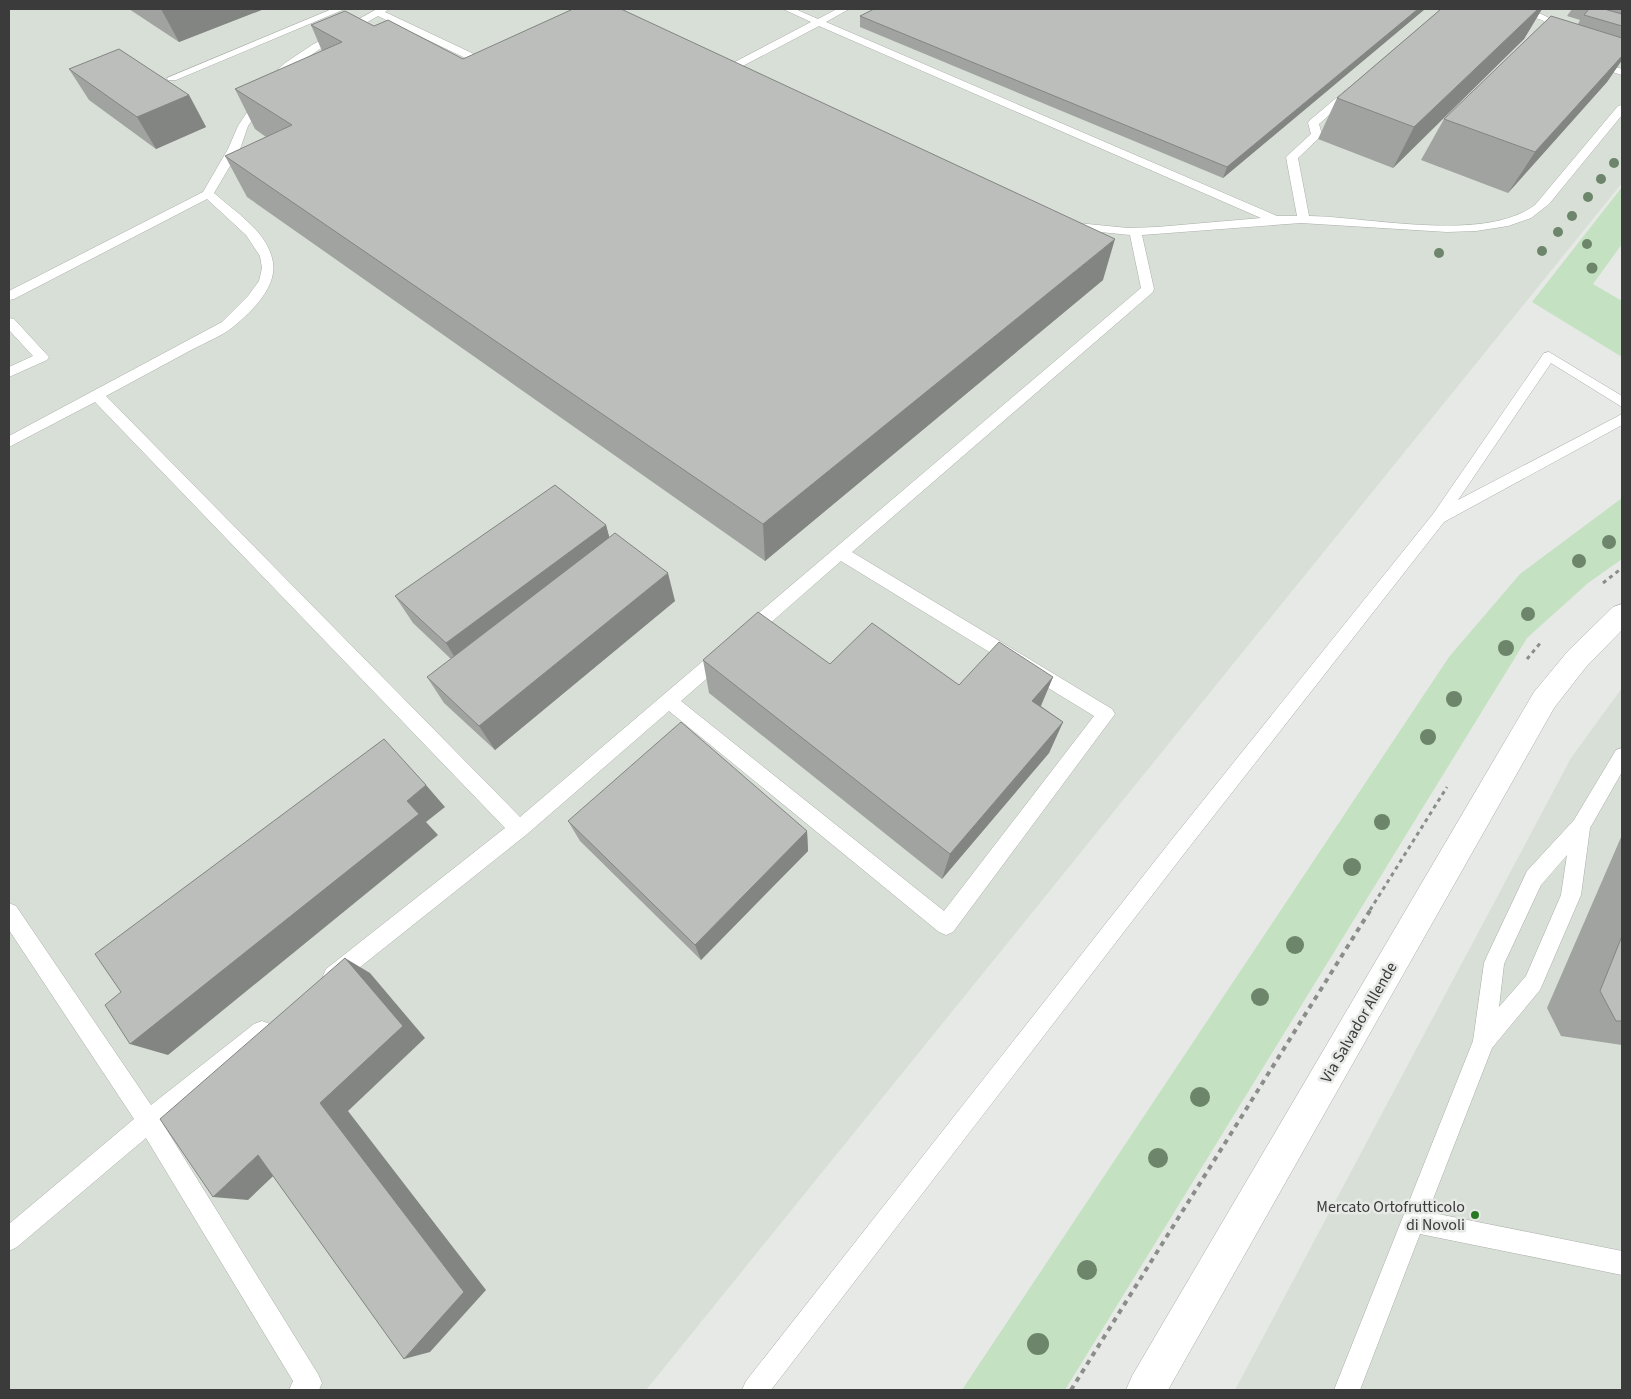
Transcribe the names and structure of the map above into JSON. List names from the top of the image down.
{
  "streets": {
    "street": ["Via Salvador Allende"]
  },
  "places": ["Mercato Ortofrutticolo di Novoli"]
}
